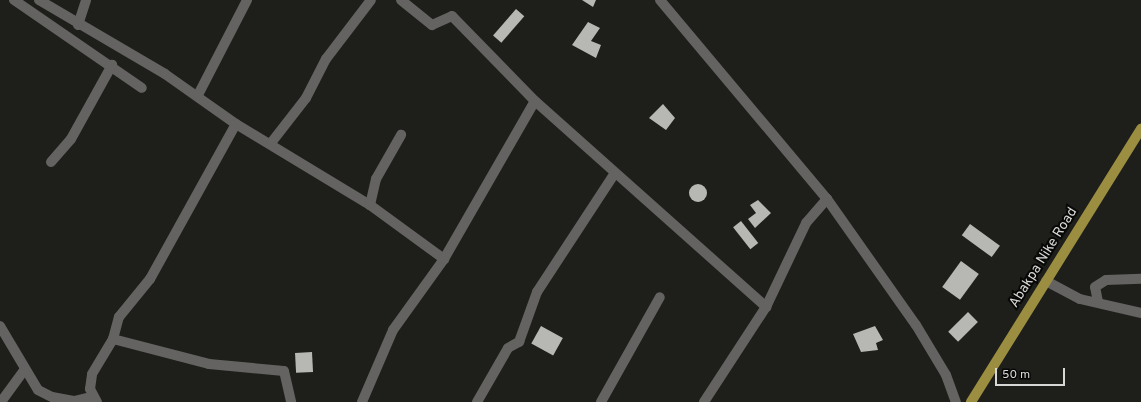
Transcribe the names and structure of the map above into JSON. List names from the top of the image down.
{
  "streets": {
    "main road": ["Abakpa Nike Road"]
  },
  "scale_bar": "50 m"
}
